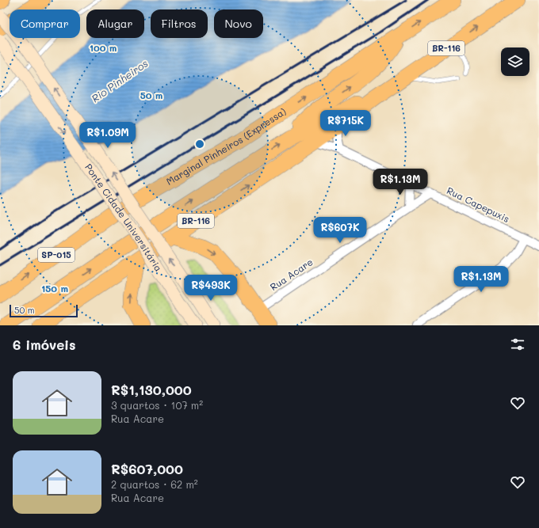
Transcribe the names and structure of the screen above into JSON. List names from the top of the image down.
{
  "streets": {
    "highway": ["BR-116", "Marginal Pinheiros (Expressa)", "SP-015"],
    "main road": ["Ponte Cidade Universitária"],
    "street": ["Rua Capepuxis", "Rua Acare"]
  },
  "crossings": [
    ["BR-116", "Rua Capepuxis"],
    ["Rua Capepuxis", "Rua Acare"]
  ],
  "water": ["Rio Pinheiros"],
  "scale_bar": "50 m",
  "page": {
    "chip": [
      "Comprar",
      "Alugar",
      "Filtros",
      "Novo"
    ],
    "price": [
      "R$715K",
      "R$1.09M",
      "R$1.13M",
      "R$607K",
      "R$1.13M",
      "R$493K"
    ],
    "scale": "50 m",
    "heading": "6 imóveis",
    "list": [
      {
        "name": "R$1,130,000",
        "note": "3 quartos · 107 m² · Rua Acare"
      },
      {
        "name": "R$607,000",
        "note": "2 quartos · 62 m² · Rua Acare"
      }
    ]
  },
  "rings": ["100 m", "50 m", "150 m"]
}
